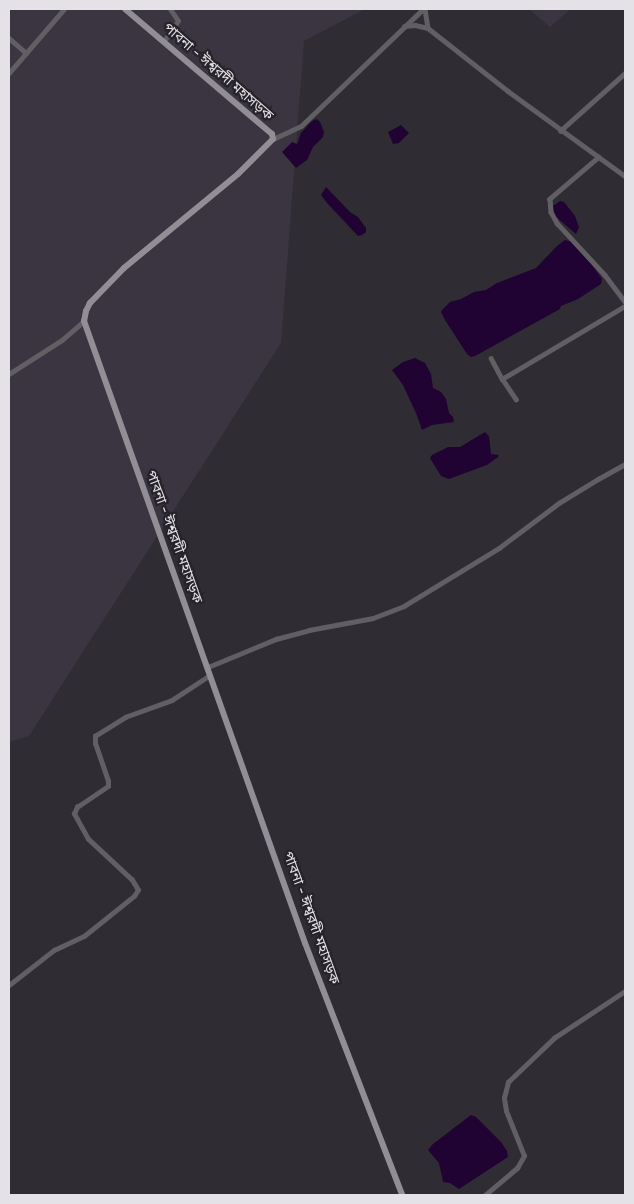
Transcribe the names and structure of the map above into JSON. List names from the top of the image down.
{
  "streets": {
    "main road": ["পাবনা - ঈশ্বরদী মহাসড়ক"]
  }
}
